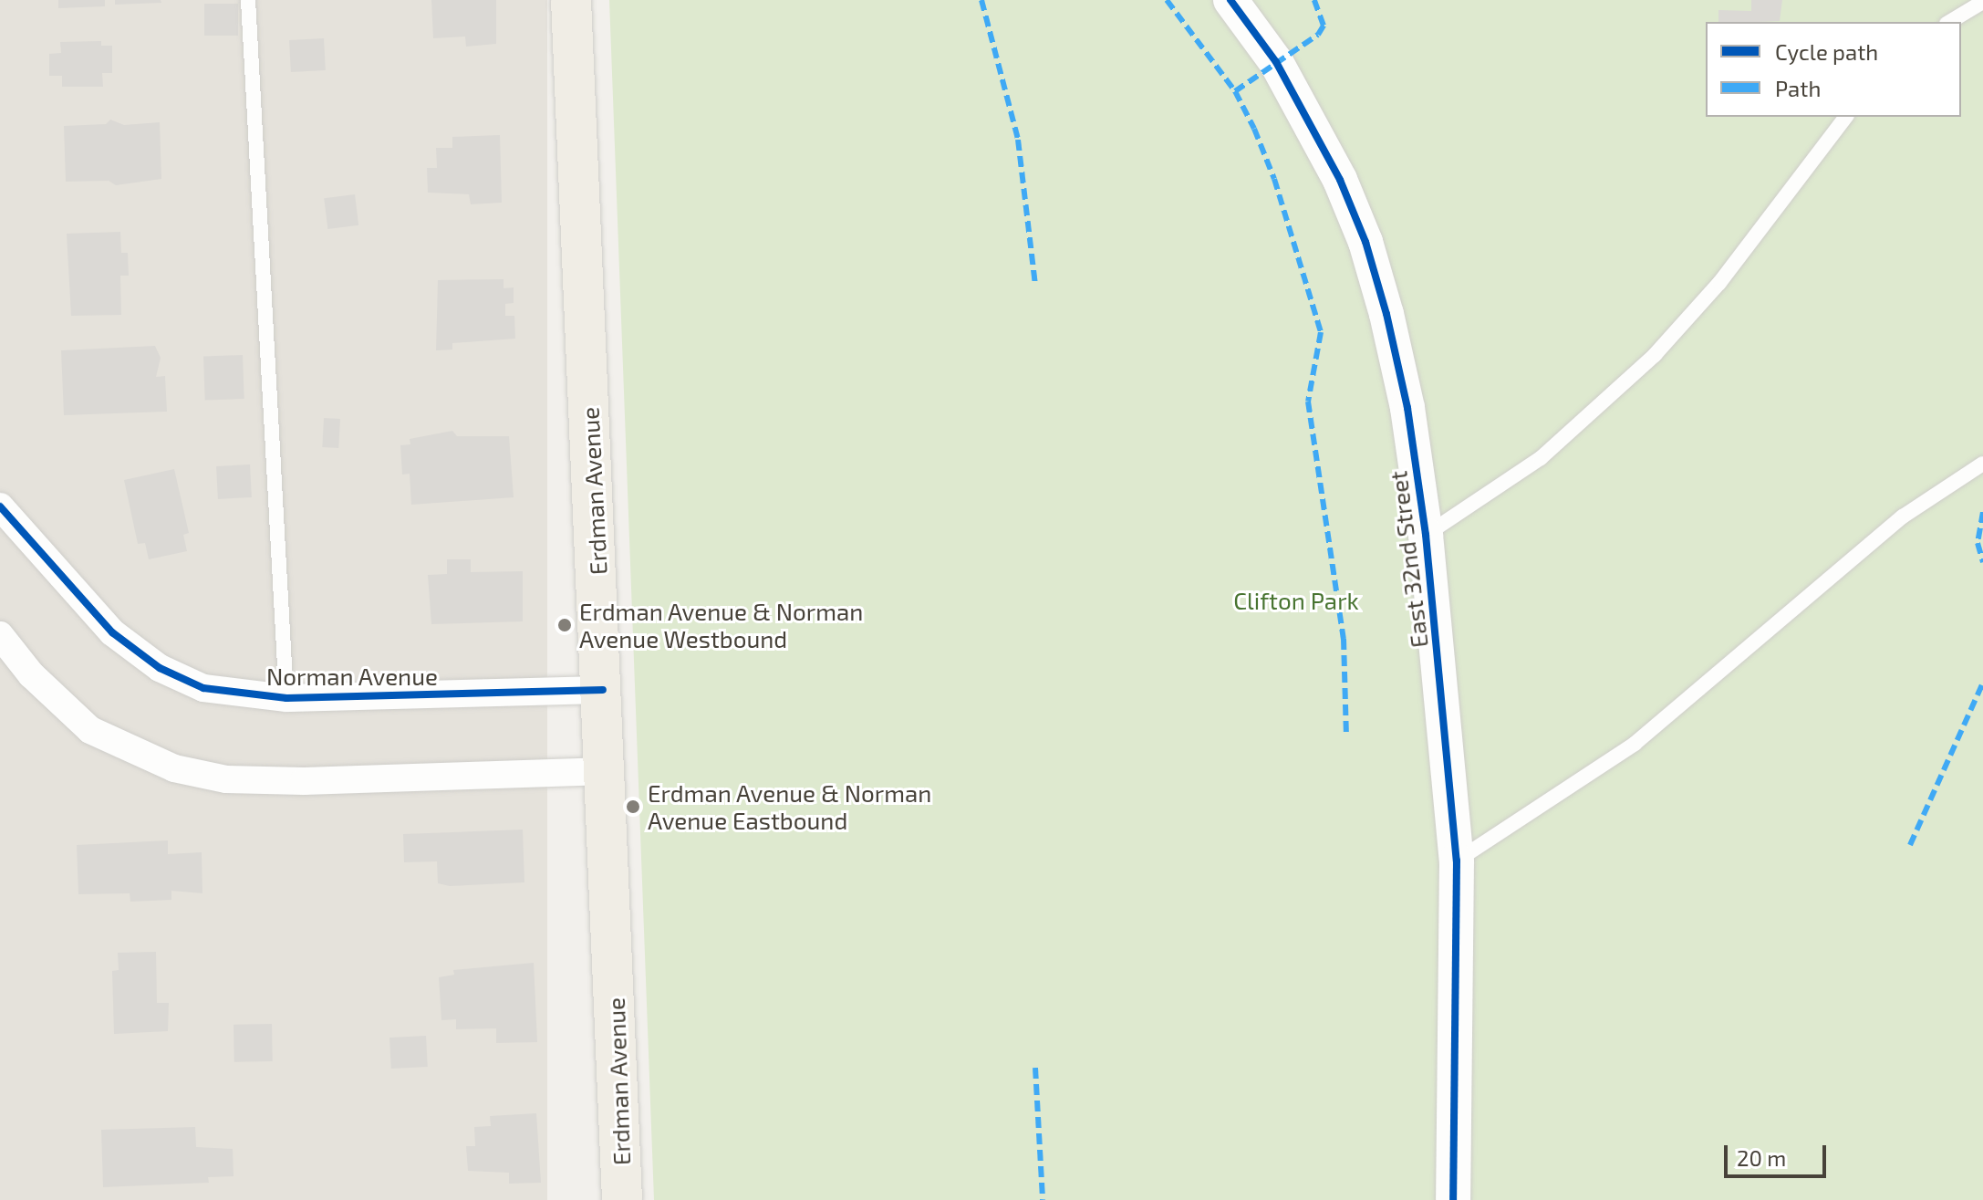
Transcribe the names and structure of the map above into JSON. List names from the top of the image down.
{
  "streets": {
    "main road": ["Erdman Avenue"],
    "street": ["East 32nd Street", "Norman Avenue"]
  },
  "crossings": [
    ["Erdman Avenue", "Norman Avenue"]
  ],
  "parks": ["Clifton Park"],
  "places": ["Erdman Avenue & Norman Avenue Westbound", "Erdman Avenue & Norman Avenue Eastbound"],
  "legend": ["Cycle path", "Path"],
  "scale_bar": "20 m"
}
